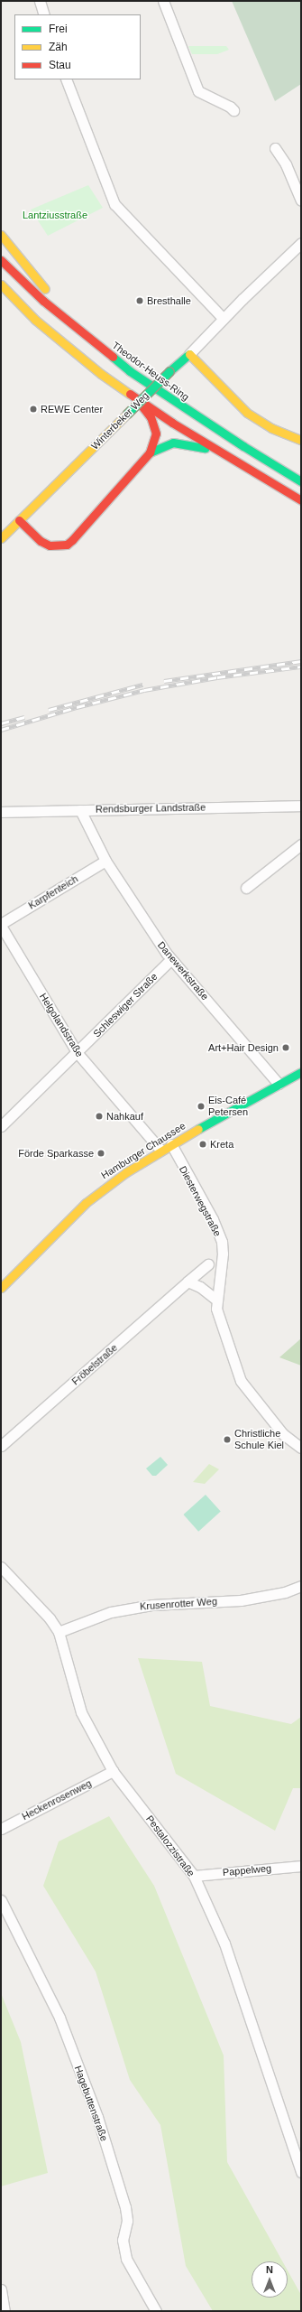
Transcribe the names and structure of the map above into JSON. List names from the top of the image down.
{
  "streets": {
    "main road": ["Theodor-Heuss-Ring", "Winterbeker Weg", "Hamburger Chaussee"],
    "street": [
      "Rendsburger Landstraße",
      "Karpfenteich",
      "Danewerkstraße",
      "Schleswiger Straße",
      "Helgolandstraße",
      "Diesterwegstraße",
      "Fröbelstraße",
      "Krusenrotter Weg",
      "Heckenrosenweg",
      "Pestalozzistraße",
      "Pappelweg",
      "Hagebuttenstraße"
    ]
  },
  "crossings": [
    ["Rendsburger Landstraße", "Danewerkstraße"],
    ["Karpfenteich", "Danewerkstraße"],
    ["Karpfenteich", "Helgolandstraße"],
    ["Danewerkstraße", "Schleswiger Straße"],
    ["Danewerkstraße", "Hamburger Chaussee"],
    ["Schleswiger Straße", "Helgolandstraße"],
    ["Helgolandstraße", "Hamburger Chaussee"],
    ["Hamburger Chaussee", "Diesterwegstraße"],
    ["Krusenrotter Weg", "Pestalozzistraße"],
    ["Heckenrosenweg", "Pestalozzistraße"],
    ["Pestalozzistraße", "Pappelweg"]
  ],
  "parks": ["Lantziusstraße"],
  "places": [
    "Bresthalle",
    "REWE Center",
    "Art+Hair Design",
    "Eis-Café Petersen",
    "Nahkauf",
    "Kreta",
    "Förde Sparkasse",
    "Christliche Schule Kiel"
  ],
  "legend": ["Frei", "Zäh", "Stau"],
  "north": "top"
}
